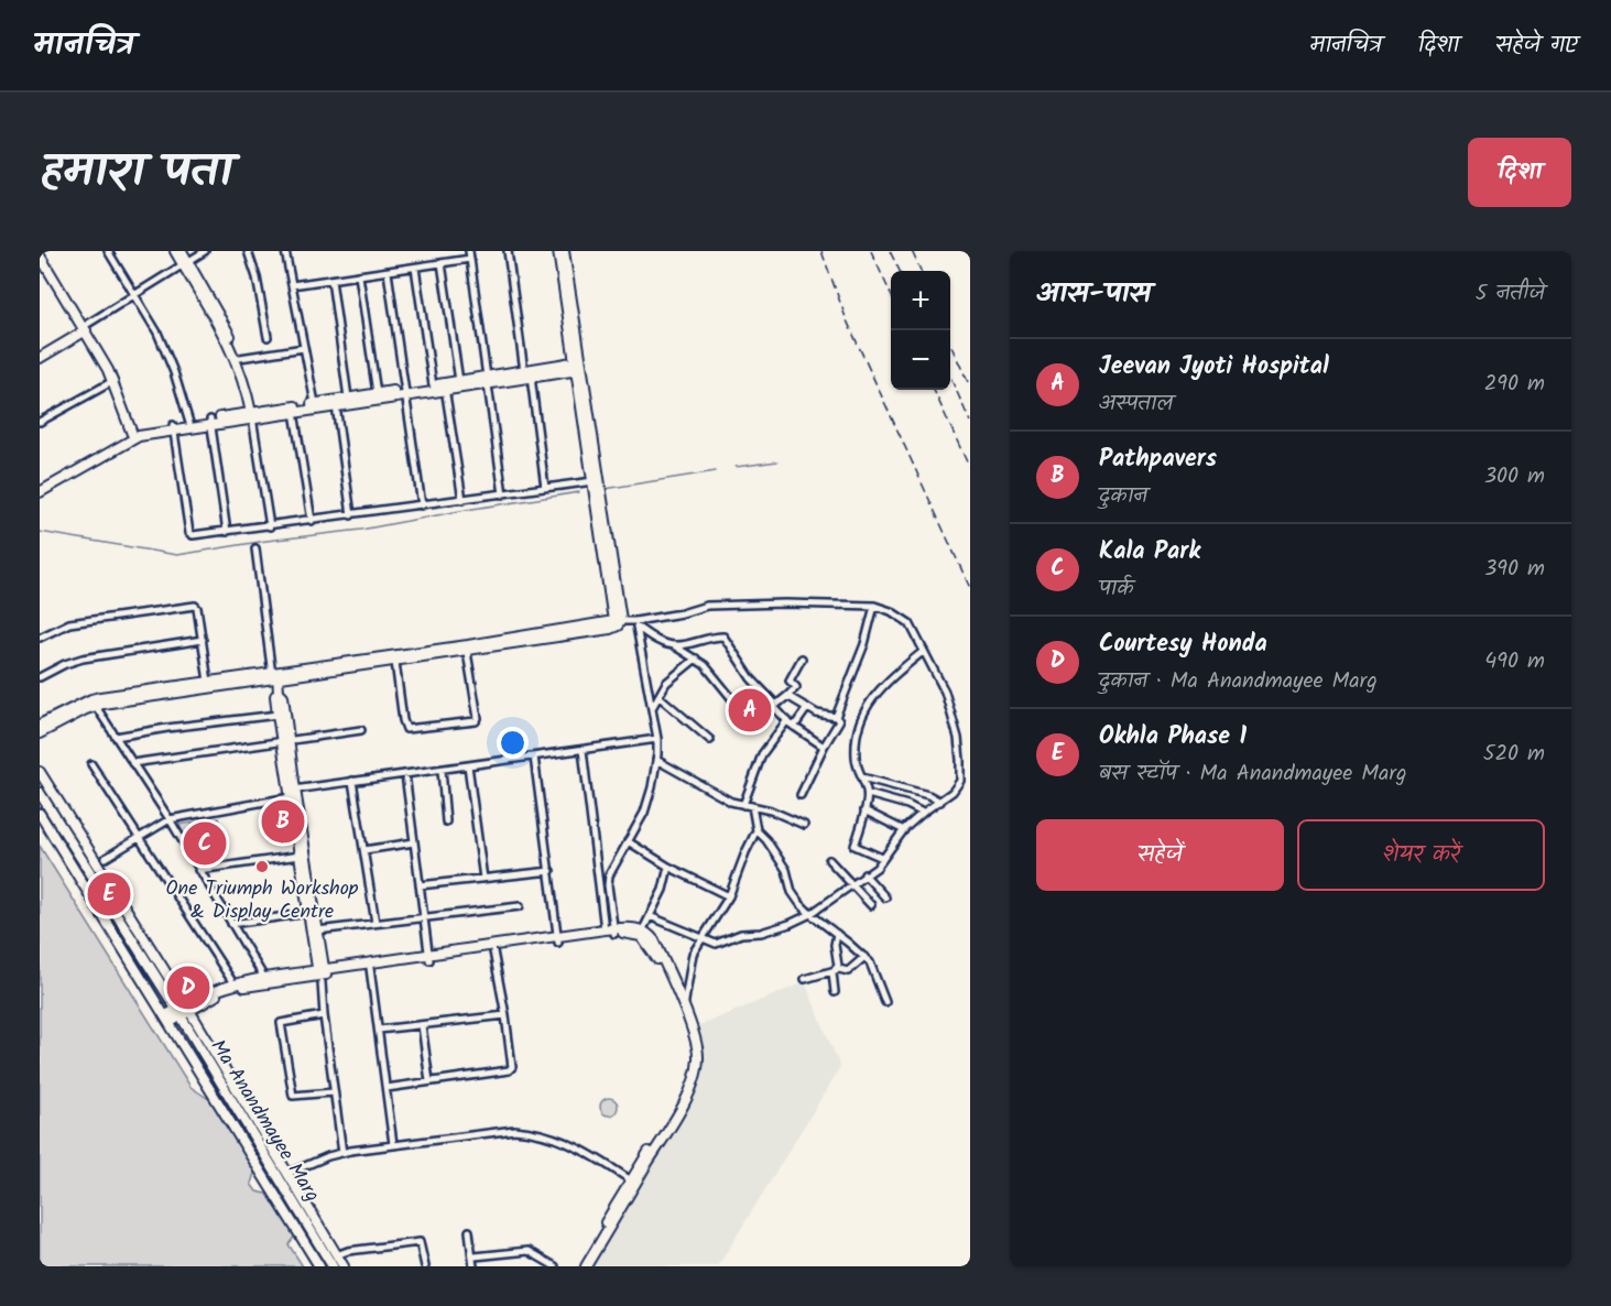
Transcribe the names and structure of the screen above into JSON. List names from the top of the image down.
{
  "streets": {
    "street": ["Ma Anandmayee Marg"]
  },
  "places": ["One Triumph Workshop & Display Centre"],
  "page": {
    "header": "मानचित्र",
    "nav": ["मानचित्र", "दिशा", "सहेजे गए"],
    "title": "हमारा पता",
    "buttons": [
      "दिशा",
      ["सहेजें", "शेयर करें"]
    ],
    "heading": ["आस-पास", "5 नतीजे"],
    "map_buttons": ["+", "−"],
    "list": [
      {
        "mark": "A",
        "name": "Jeevan Jyoti Hospital",
        "note": "अस्पताल",
        "value": "290 m"
      },
      {
        "mark": "B",
        "name": "Pathpavers",
        "note": "दुकान",
        "value": "300 m"
      },
      {
        "mark": "C",
        "name": "Kala Park",
        "note": "पार्क",
        "value": "390 m"
      },
      {
        "mark": "D",
        "name": "Courtesy Honda",
        "note": "दुकान · Ma Anandmayee Marg",
        "value": "490 m"
      },
      {
        "mark": "E",
        "name": "Okhla Phase 1",
        "note": "बस स्टॉप · Ma Anandmayee Marg",
        "value": "520 m"
      }
    ],
    "pins": [
      "A",
      "B",
      "C",
      "E",
      "D"
    ]
  }
}
